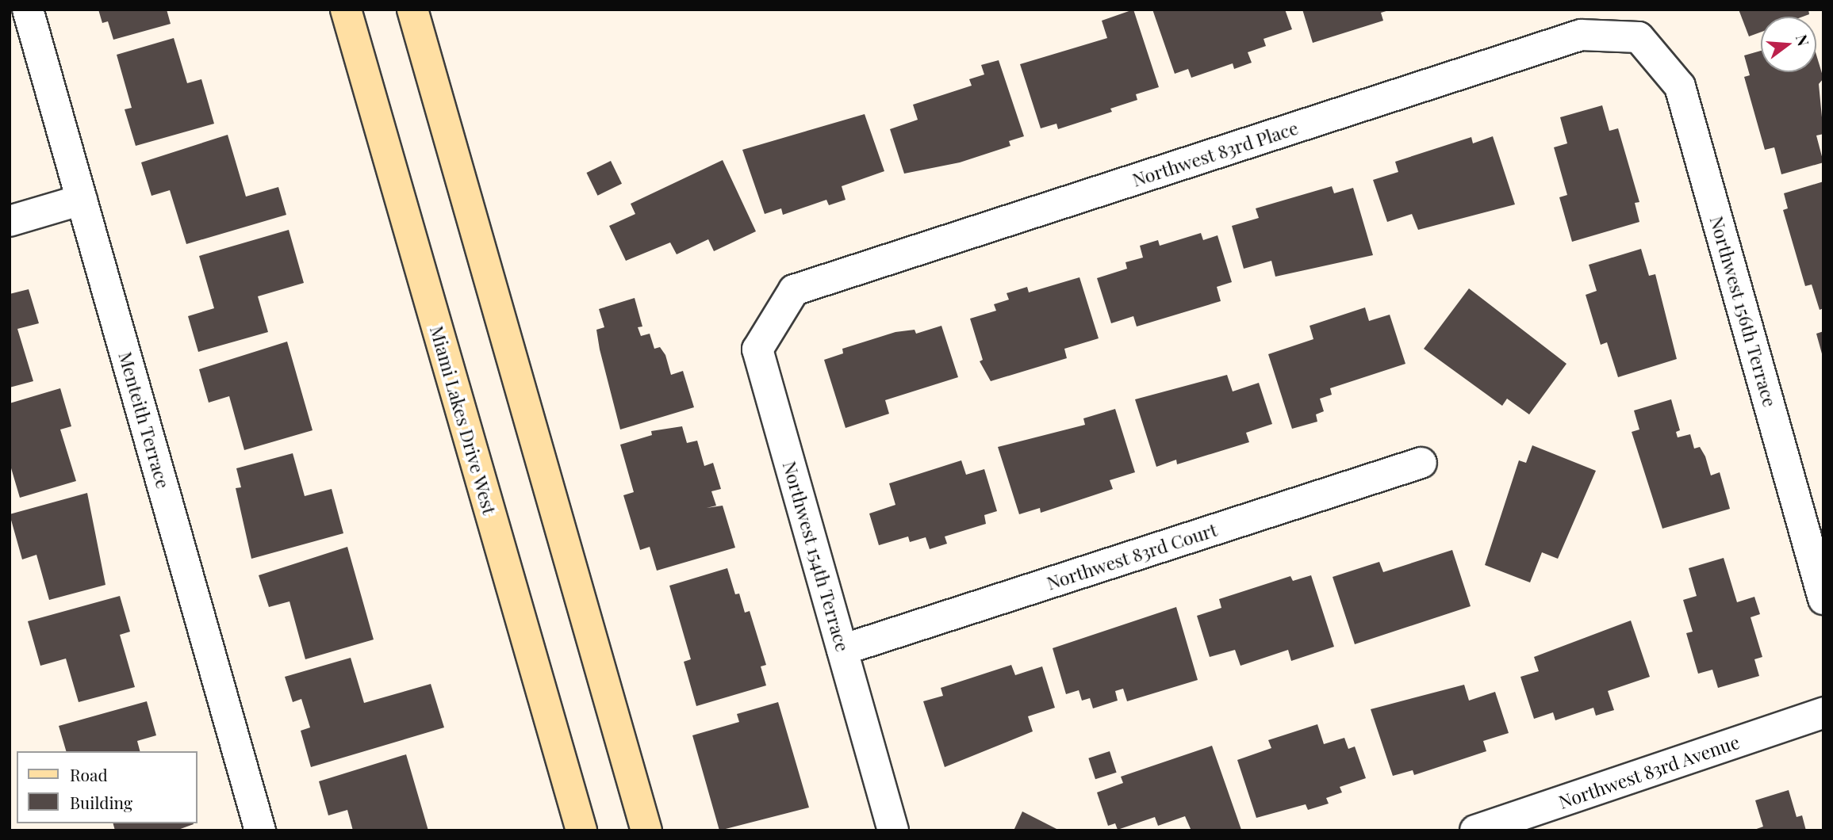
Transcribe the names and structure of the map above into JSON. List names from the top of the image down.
{
  "streets": {
    "main road": ["Miami Lakes Drive West"],
    "street": [
      "Northwest 83rd Place",
      "Northwest 156th Terrace",
      "Menteith Terrace",
      "Northwest 154th Terrace",
      "Northwest 83rd Court",
      "Northwest 83rd Avenue"
    ]
  },
  "crossings": [
    ["Northwest 83rd Place", "Northwest 156th Terrace"],
    ["Northwest 83rd Place", "Northwest 154th Terrace"],
    ["Northwest 154th Terrace", "Northwest 83rd Court"]
  ],
  "legend": ["Road", "Building"],
  "north": "right"
}
